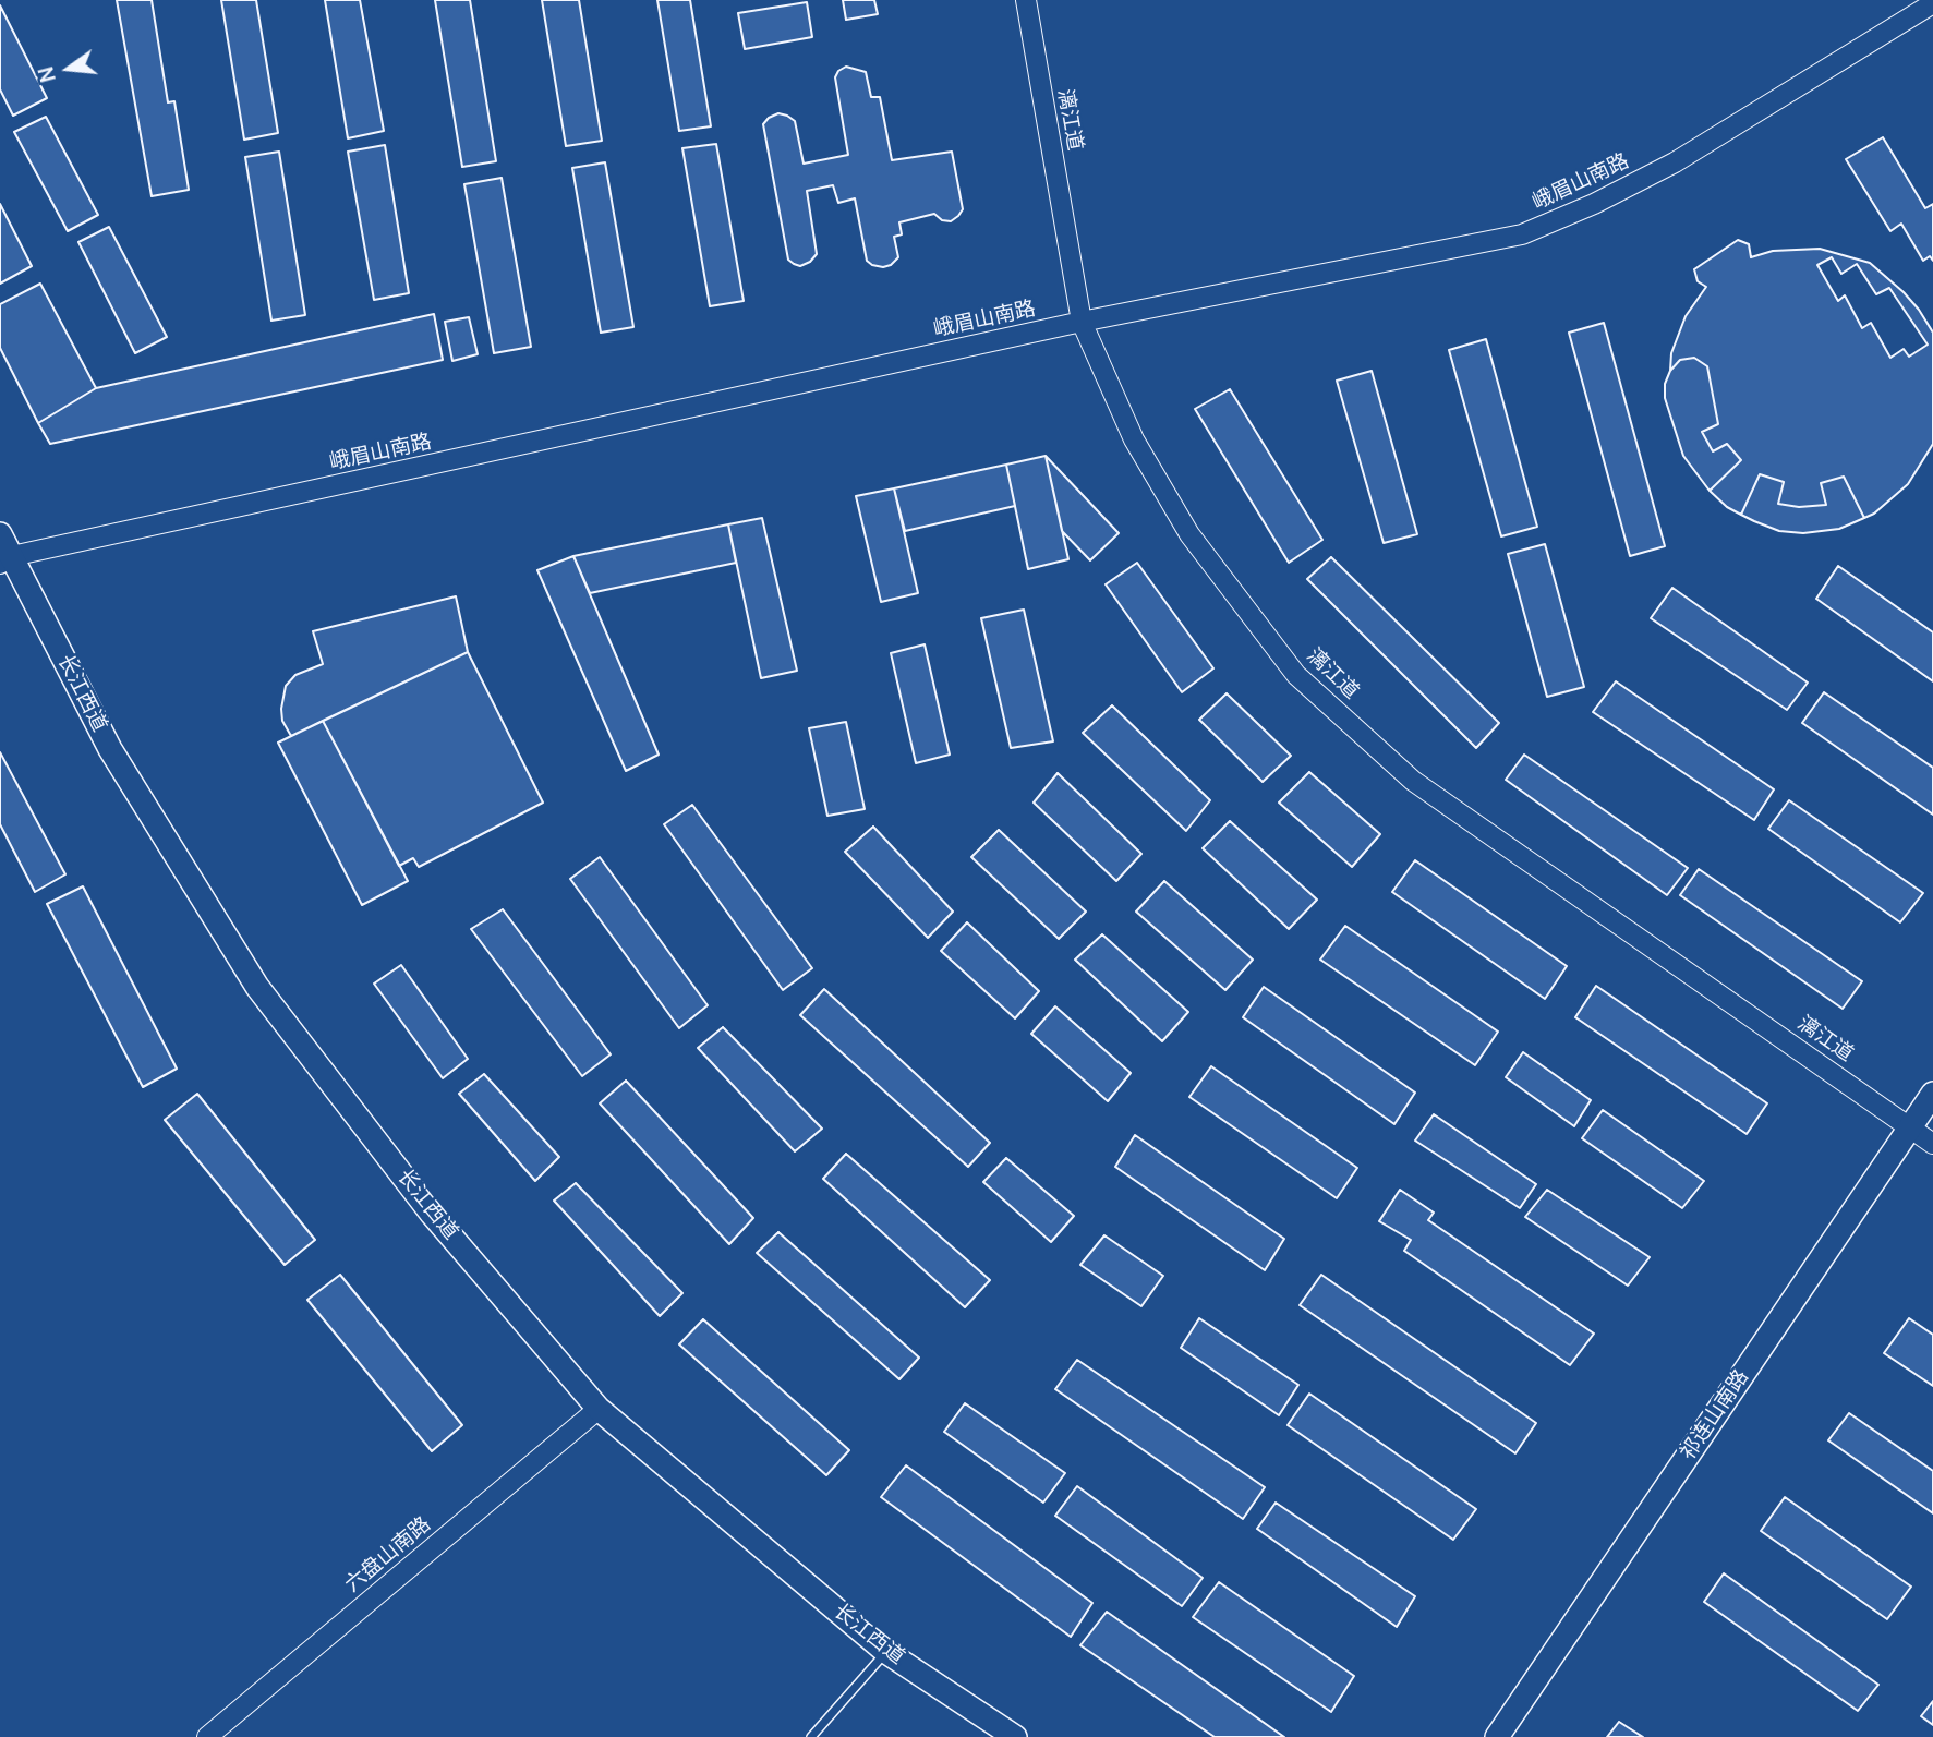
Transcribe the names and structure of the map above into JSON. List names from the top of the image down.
{
  "streets": {
    "main road": ["长江西道", "祁连山南路"],
    "street": ["漓江道", "峨眉山南路", "六盘山南路"]
  },
  "crossings": [
    ["漓江道", "峨眉山南路"],
    ["漓江道", "祁连山南路"],
    ["峨眉山南路", "长江西道"],
    ["长江西道", "六盘山南路"]
  ],
  "north": "left"
}
